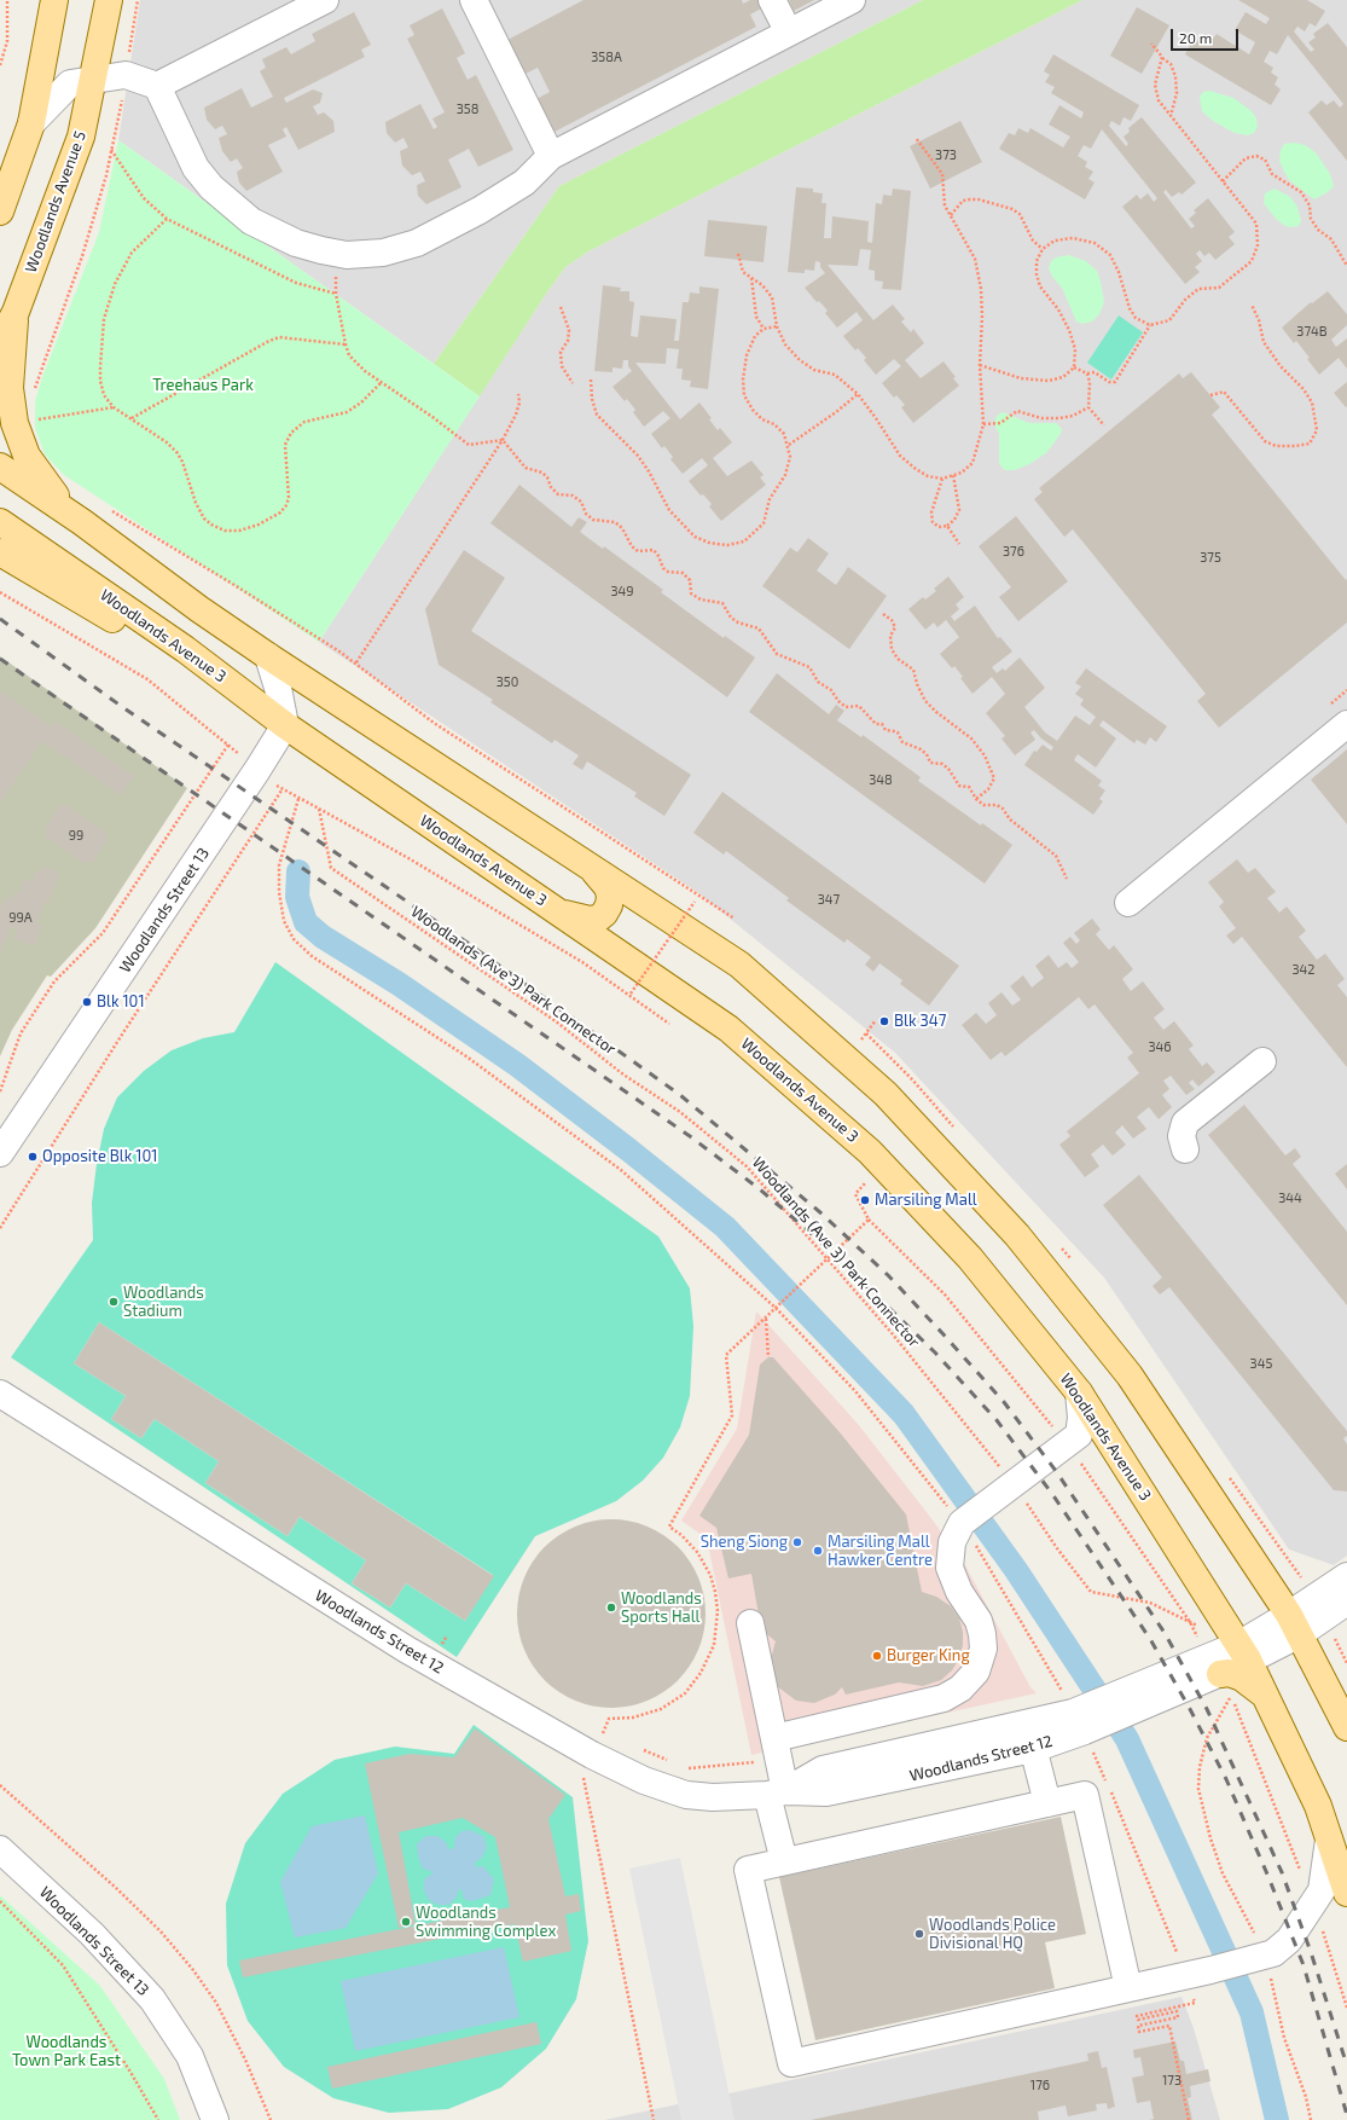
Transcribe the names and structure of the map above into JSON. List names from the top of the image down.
{
  "streets": {
    "main road": ["Woodlands Avenue 5", "Woodlands Avenue 3"],
    "street": ["Woodlands Street 13", "Woodlands Street 12"],
    "path": ["Woodlands (Ave 3) Park Connector"]
  },
  "crossings": [
    ["Woodlands Avenue 3", "Woodlands Street 13"],
    ["Woodlands Avenue 3", "Woodlands Street 12"]
  ],
  "parks": ["Treehaus Park", "Woodlands Town Park East"],
  "places": [
    "Blk 101",
    "Blk 347",
    "Opposite Blk 101",
    "Marsiling Mall",
    "Woodlands Stadium",
    "Sheng Siong",
    "Marsiling Mall Hawker Centre",
    "Woodlands Sports Hall",
    "Burger King",
    "Woodlands Swimming Complex",
    "Woodlands Police Divisional HQ"
  ],
  "house_numbers": [
    "358A",
    "358",
    "373",
    "374B",
    "376",
    "375",
    "349",
    "350",
    "348",
    "99",
    "347",
    "99A",
    "342",
    "346",
    "344",
    "345",
    "173",
    "176"
  ],
  "scale_bar": "20 m"
}
